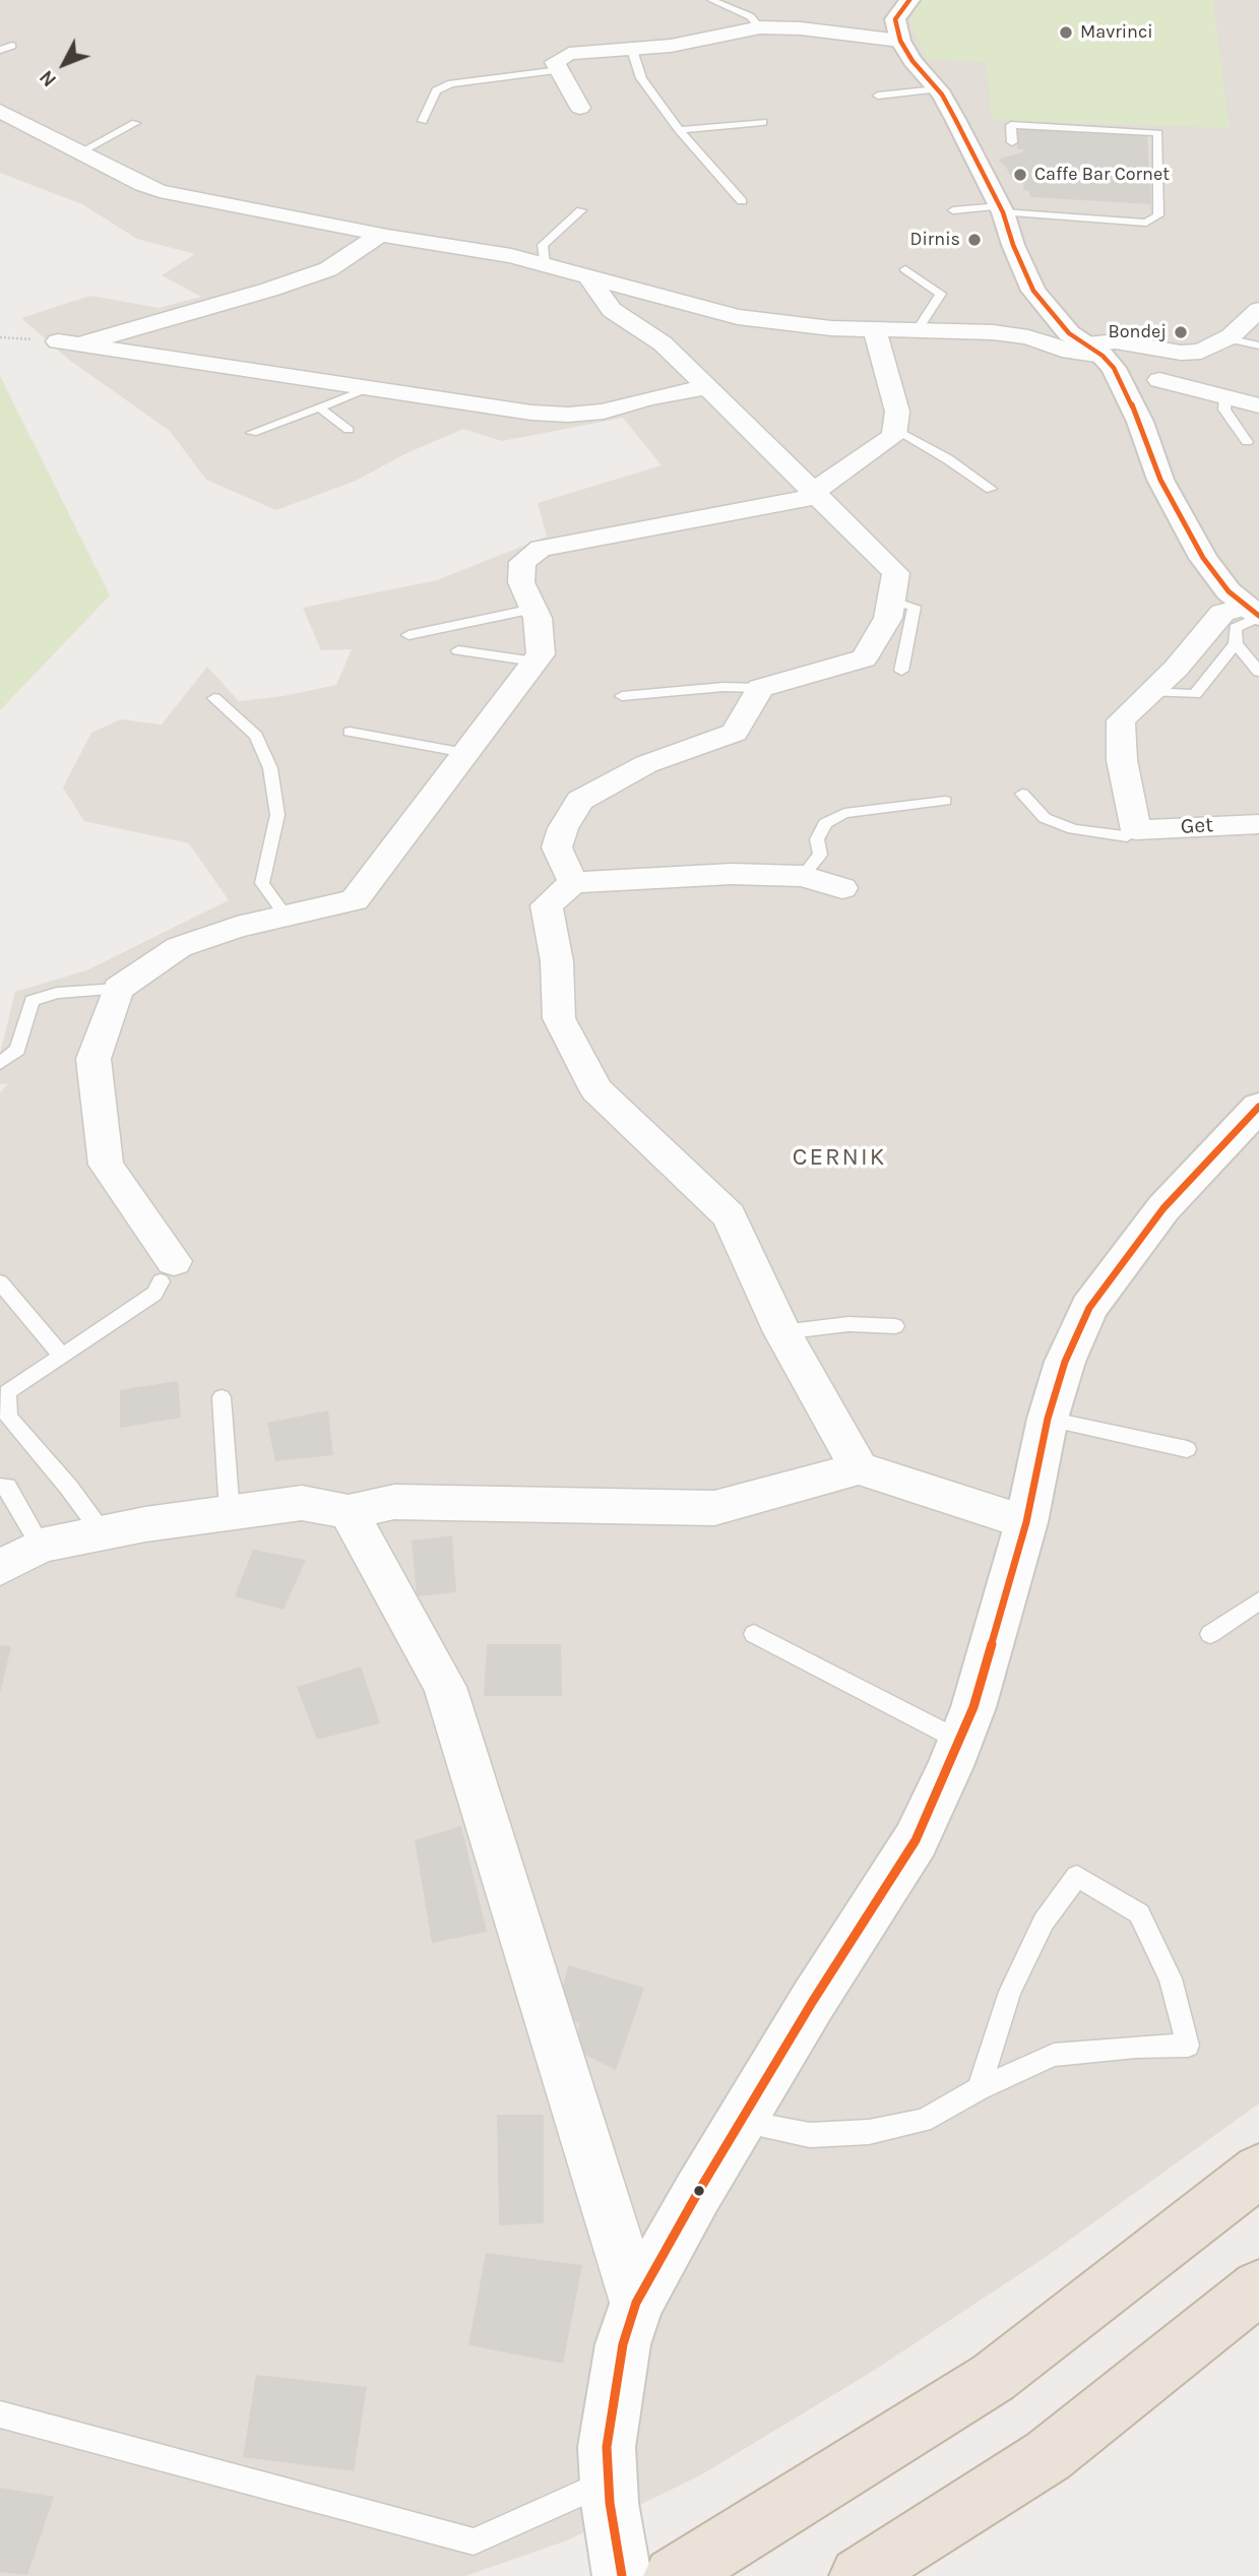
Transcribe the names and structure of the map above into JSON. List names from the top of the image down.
{
  "streets": {
    "street": ["Get"]
  },
  "districts": ["CERNIK"],
  "places": [
    "Mavrinci",
    "Caffe Bar Cornet",
    "Dirnis",
    "Bondej"
  ],
  "north": "bottom left"
}
